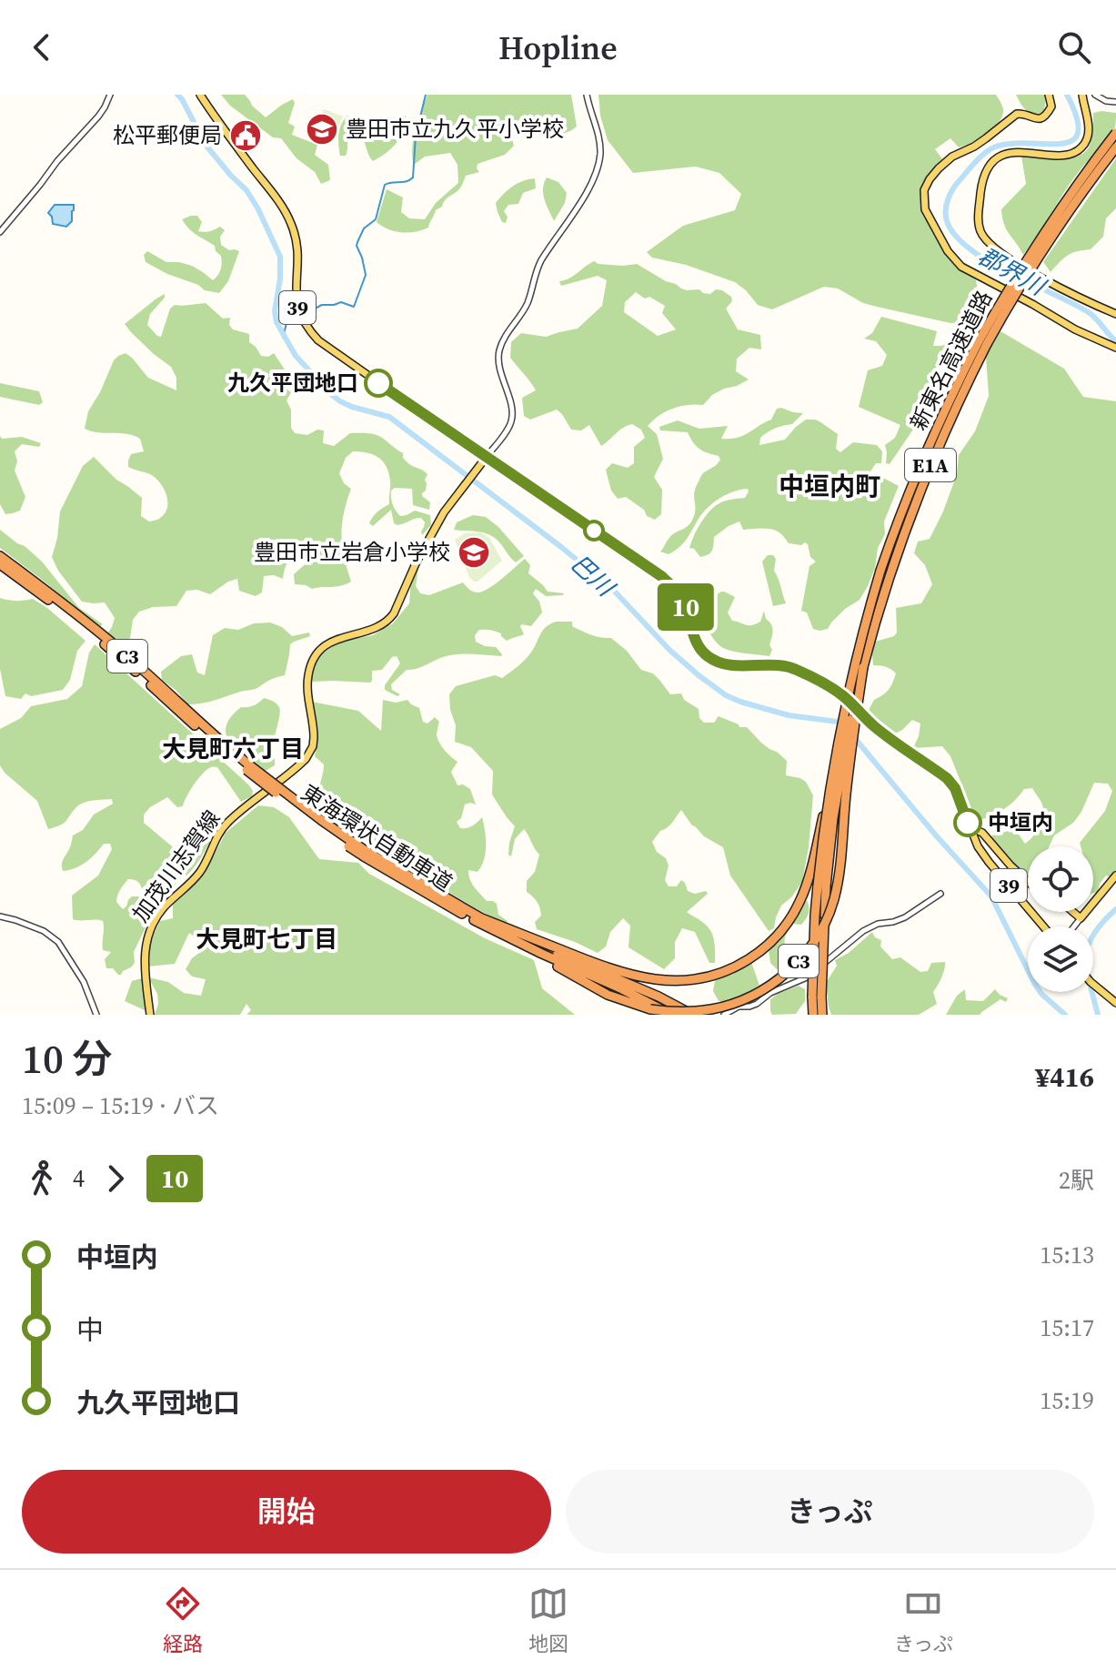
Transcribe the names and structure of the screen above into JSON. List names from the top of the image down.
{
  "streets": {
    "highway": [
      "新東名高速道路",
      "E1A",
      "C3",
      "東海環状自動車道"
    ],
    "main road": ["39", "加茂川志賀線"]
  },
  "crossings": [
    ["39", "加茂川志賀線"],
    ["新東名高速道路", "C3"],
    ["C3", "東海環状自動車道"]
  ],
  "districts": ["中垣内町", "大見町六丁目", "大見町七丁目"],
  "water": ["郡界川", "巴川"],
  "places": {
    "school or university": ["豊田市立九久平小学校", "豊田市立岩倉小学校"],
    "public building": ["松平郵便局"],
    "other": ["九久平団地口", "中垣内"]
  },
  "lines": ["bus line 10"],
  "page": {
    "header": "Hopline",
    "on_map": "10",
    "heading": ["10 分", "15:09 – 15:19 · バス", "¥416"],
    "legs": ["4", "10", "2駅"],
    "list": [
      {
        "name": "中垣内",
        "value": "15:13"
      },
      {
        "name": "中",
        "value": "15:17"
      },
      {
        "name": "九久平団地口",
        "value": "15:19"
      }
    ],
    "buttons": ["開始", "きっぷ"],
    "tabs": ["経路", "地図", "きっぷ"]
  }
}
